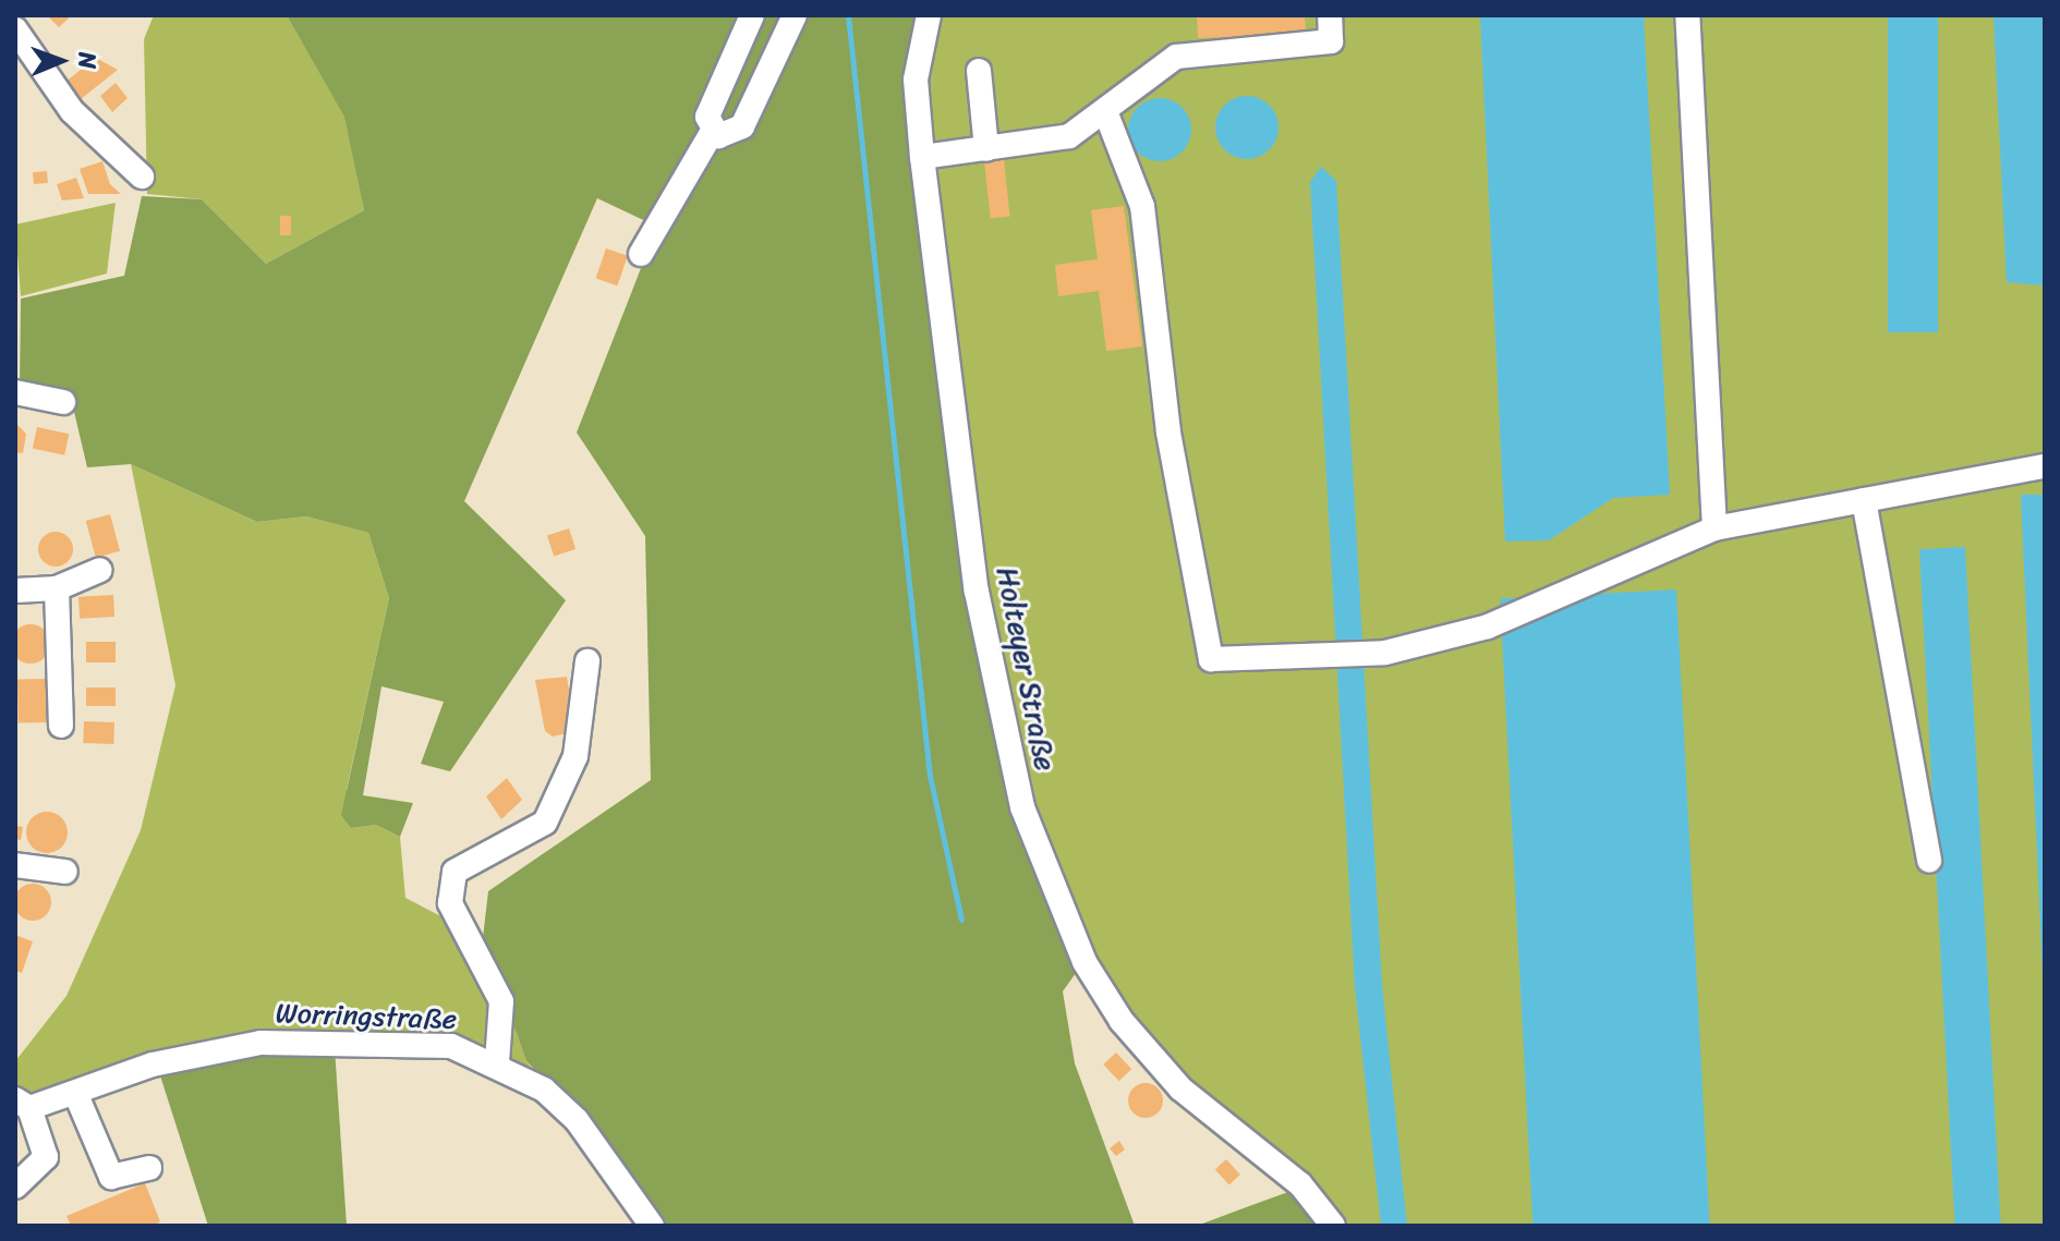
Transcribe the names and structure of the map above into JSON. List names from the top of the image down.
{
  "streets": {
    "street": ["Holteyer Straße", "Worringstraße"]
  },
  "north": "right"
}
